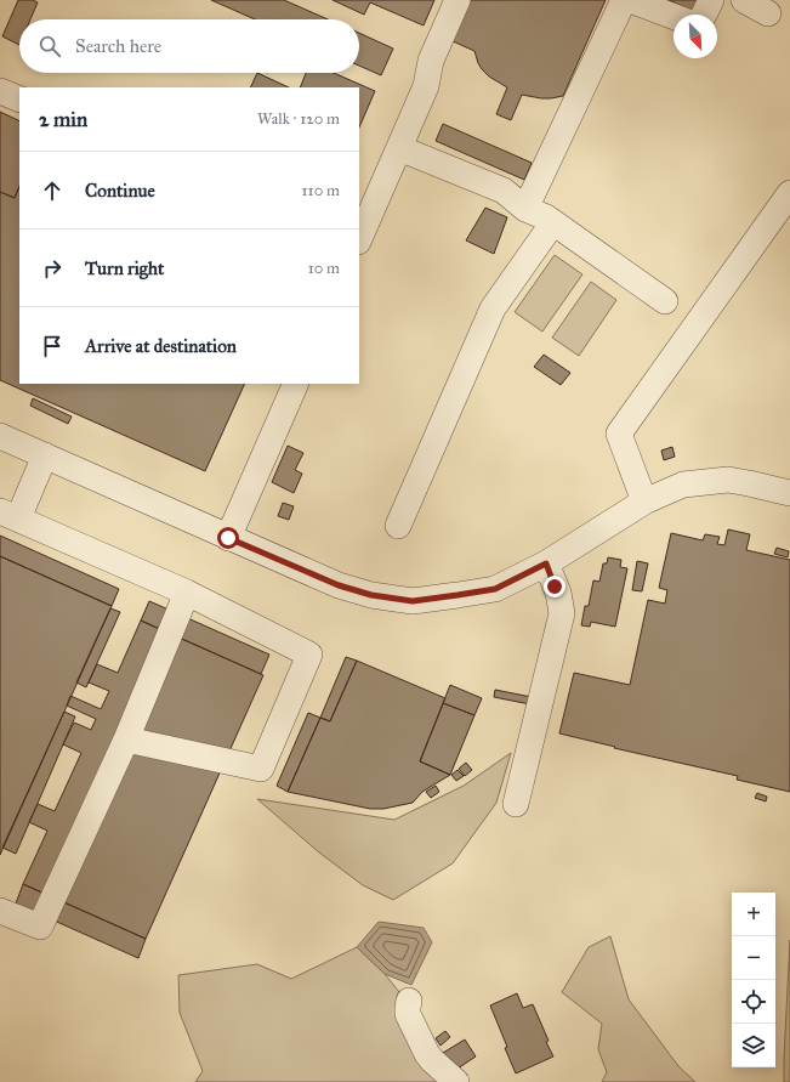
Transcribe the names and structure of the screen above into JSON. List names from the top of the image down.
{
  "north": "bottom right",
  "page": {
    "search": "Search here",
    "heading": ["2 min", "Walk · 120 m"],
    "list": [
      ["Continue", "110 m"],
      ["Turn right", "10 m"],
      "Arrive at destination"
    ],
    "map_buttons": ["+", "−"]
  }
}
